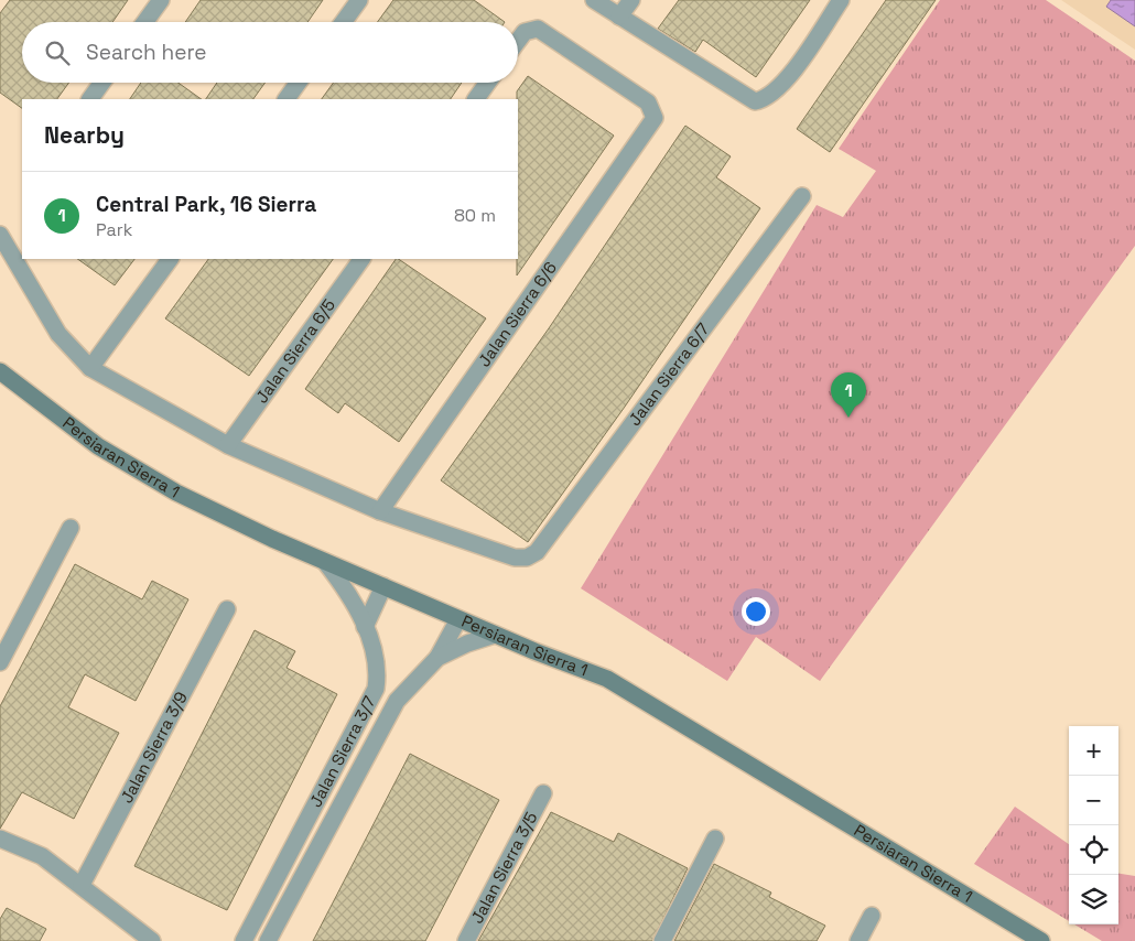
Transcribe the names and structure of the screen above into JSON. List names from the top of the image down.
{
  "streets": {
    "street": [
      "Jalan Sierra 6/6",
      "Jalan Sierra 6/5",
      "Jalan Sierra 6/7",
      "Persiaran Sierra 1",
      "Jalan Sierra 3/9",
      "Jalan Sierra 3/7",
      "Jalan Sierra 3/5"
    ]
  },
  "crossings": [
    ["Jalan Sierra 6/6", "Jalan Sierra 6/7"],
    ["Persiaran Sierra 1", "Jalan Sierra 3/7"]
  ],
  "page": {
    "search": "Search here",
    "heading": "Nearby",
    "list": [
      {
        "mark": "1",
        "name": "Central Park, 16 Sierra",
        "note": "Park",
        "value": "80 m"
      }
    ],
    "pins": "1",
    "map_buttons": ["+", "−"]
  }
}
